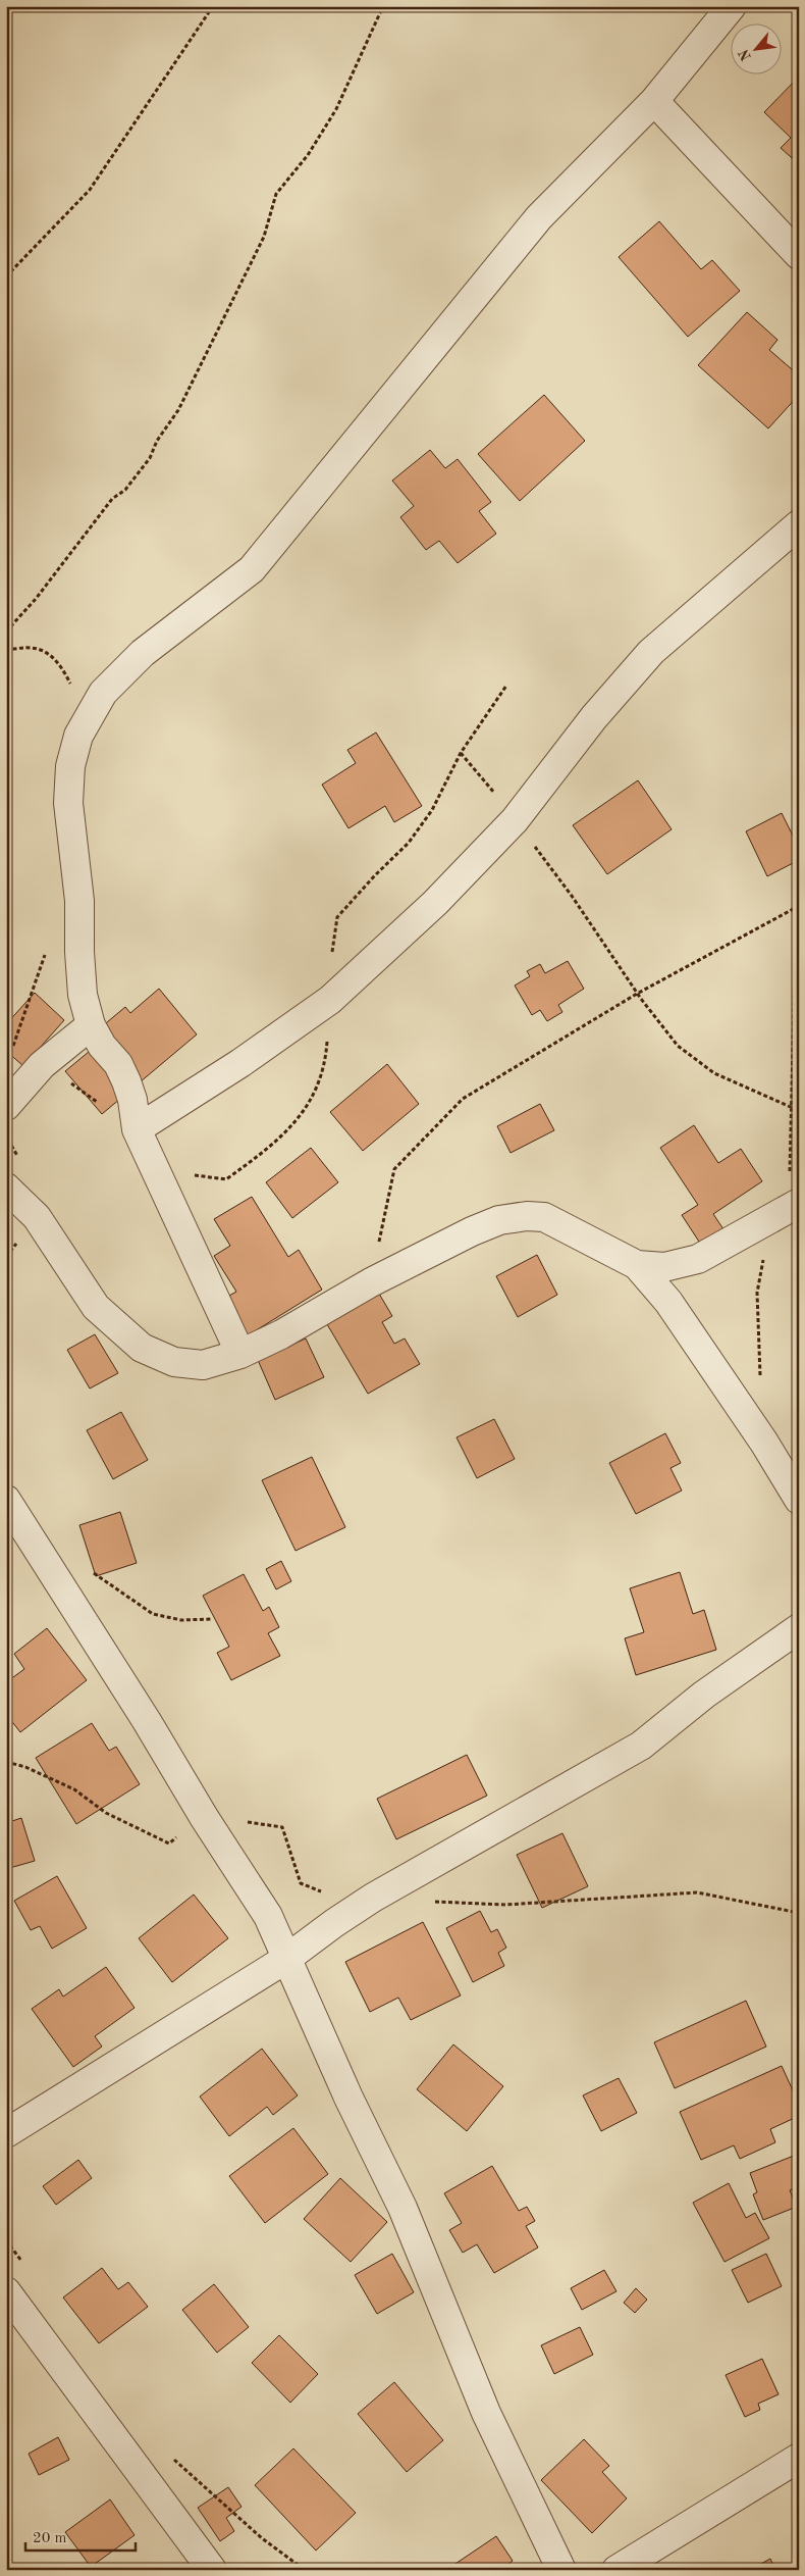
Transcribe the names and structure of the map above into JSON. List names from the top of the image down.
{
  "scale_bar": "20 m",
  "north": "bottom left"
}
